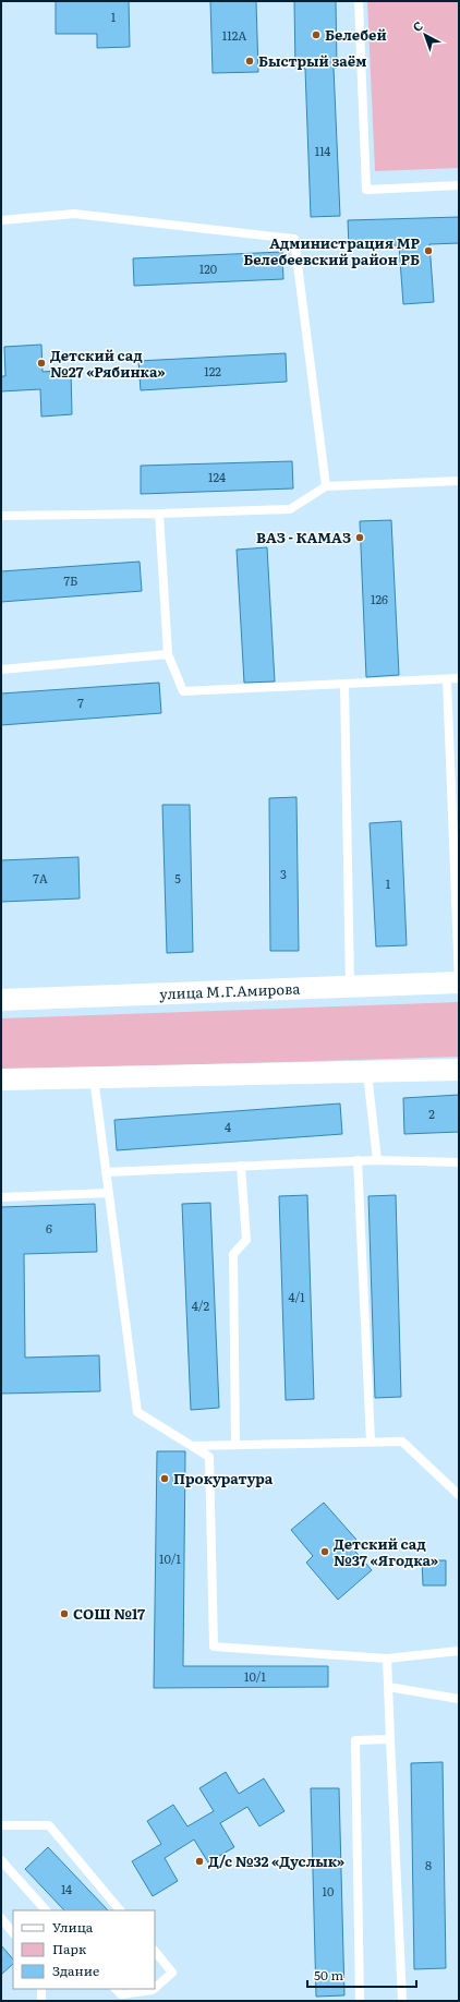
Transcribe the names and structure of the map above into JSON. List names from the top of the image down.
{
  "streets": {
    "street": ["улица М.Г.Амирова"]
  },
  "places": [
    "Белебей",
    "Быстрый заём",
    "Администрация МР Белебеевский район РБ",
    "Детский сад №27 «Рябинка»",
    "ВАЗ - КАМАЗ",
    "Прокуратура",
    "Детский сад №37 «Ягодка»",
    "СОШ №17",
    "Д/с №32 «Дуслык»"
  ],
  "house_numbers": [
    "1",
    "112А",
    "114",
    "120",
    "122",
    "124",
    "7Б",
    "126",
    "7",
    "3",
    "7А",
    "5",
    "1",
    "2",
    "4",
    "6",
    "4/1",
    "4/2",
    "10/1",
    "10/1",
    "8",
    "14",
    "10"
  ],
  "legend": ["Улица", "Парк", "Здание"],
  "scale_bar": "50 m",
  "north": "top left"
}
